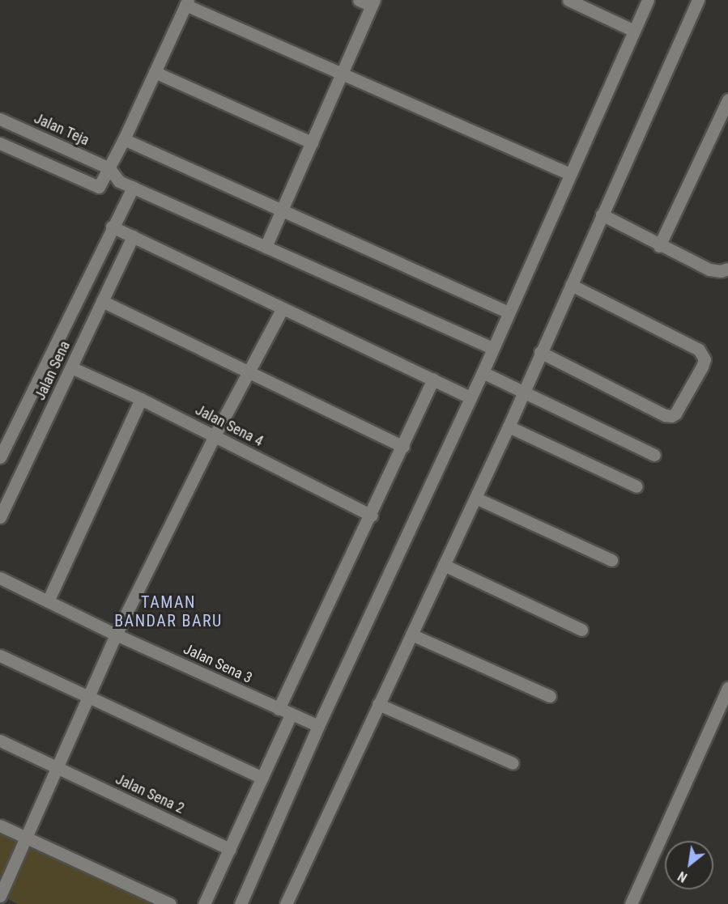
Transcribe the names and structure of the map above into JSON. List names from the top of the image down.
{
  "streets": {
    "street": [
      "Jalan Teja",
      "Jalan Sena",
      "Jalan Sena 4",
      "Jalan Sena 3",
      "Jalan Sena 2"
    ]
  },
  "crossings": [
    ["Jalan Sena", "Jalan Sena 4"]
  ],
  "districts": ["TAMAN BANDAR BARU"],
  "north": "bottom left"
}
